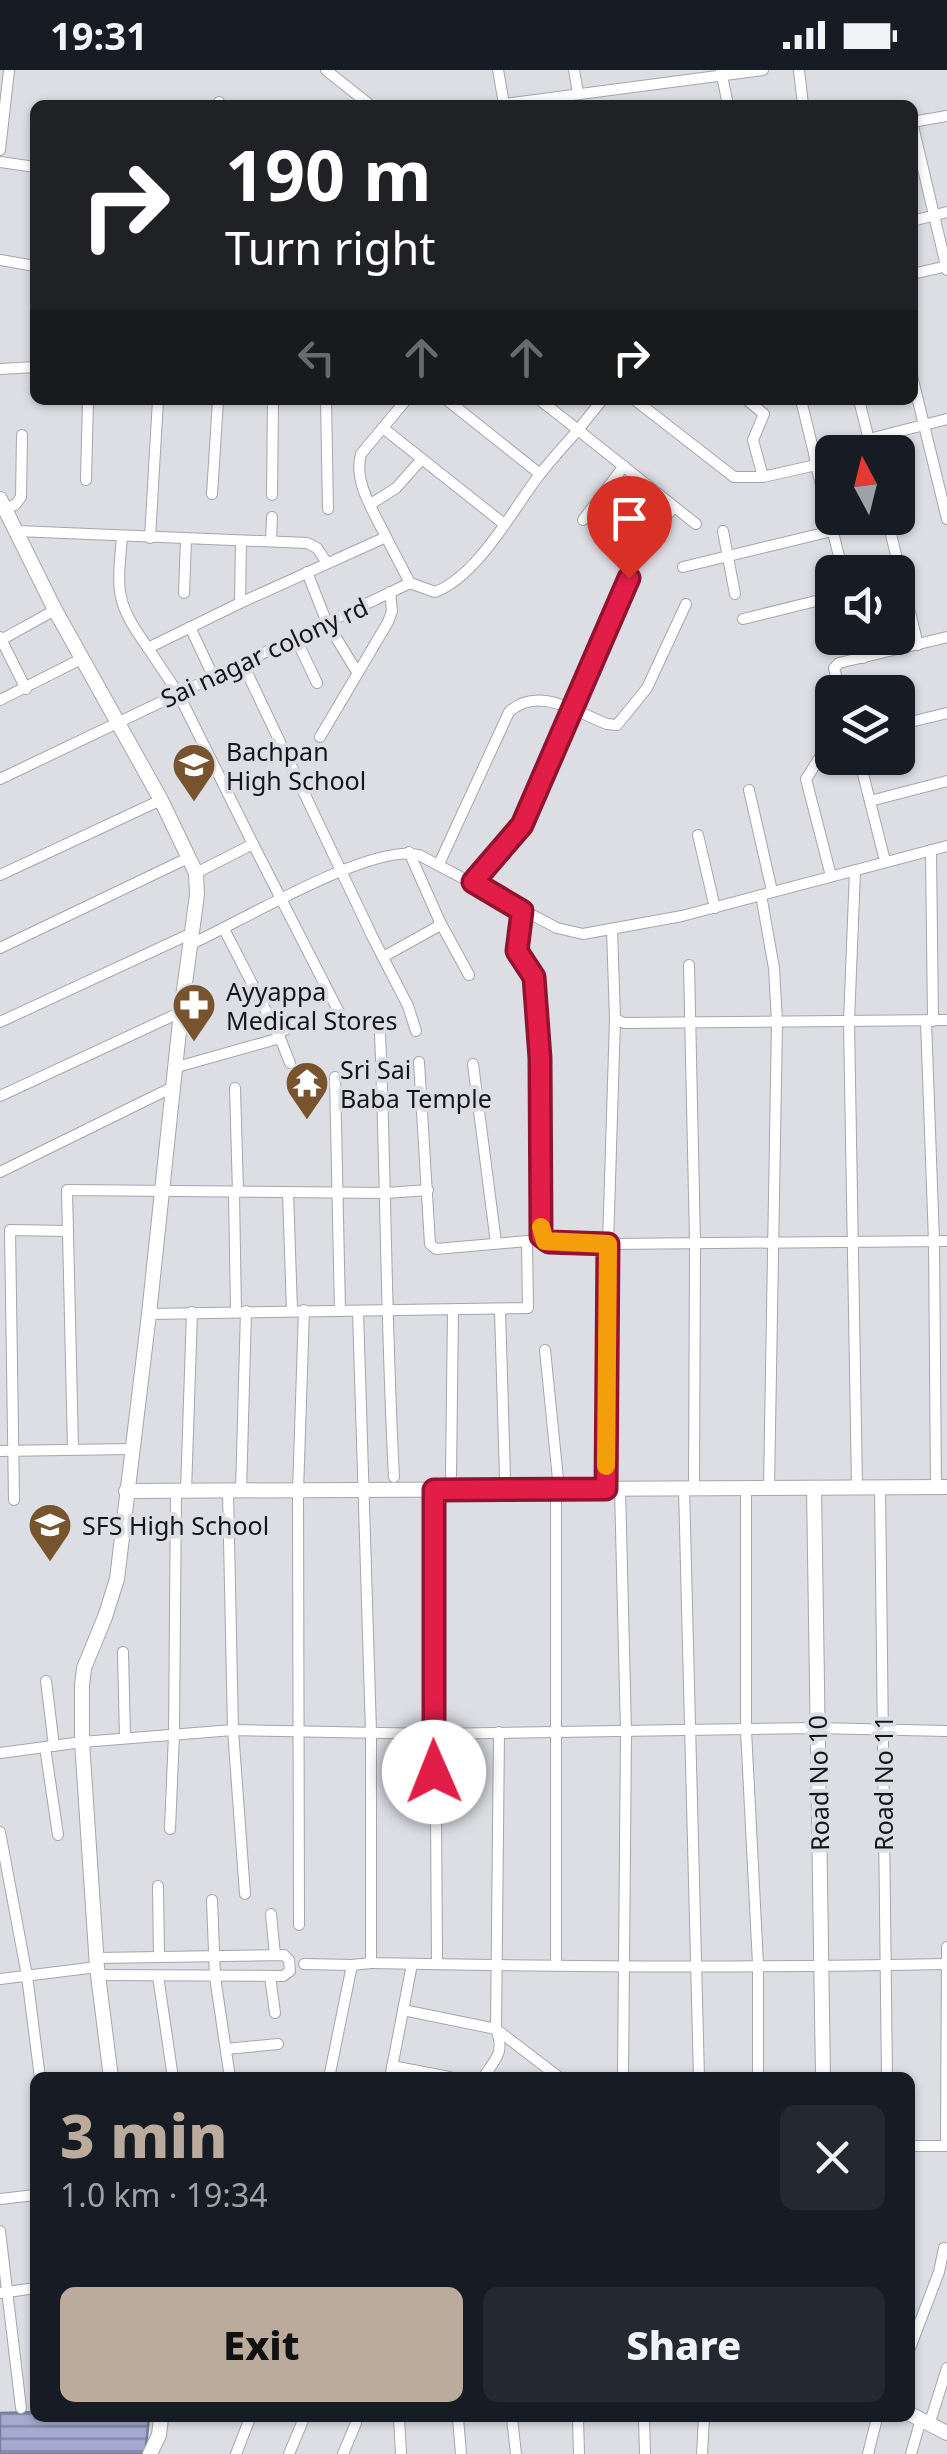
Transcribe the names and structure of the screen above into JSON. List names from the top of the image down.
{
  "streets": {
    "street": ["Sai nagar colony rd", "Road No 10", "Road No 11"]
  },
  "places": {
    "school or university": ["Bachpan High School", "SFS High School"],
    "pharmacy": ["Ayyappa Medical Stores"],
    "temple": ["Sri Sai Baba Temple"]
  },
  "north": "top",
  "page": {
    "status": "19:31",
    "turn": ["190 m", "Turn right"],
    "heading": ["3 min", "1.0 km · 19:34"],
    "buttons": ["Exit", "Share"]
  }
}
